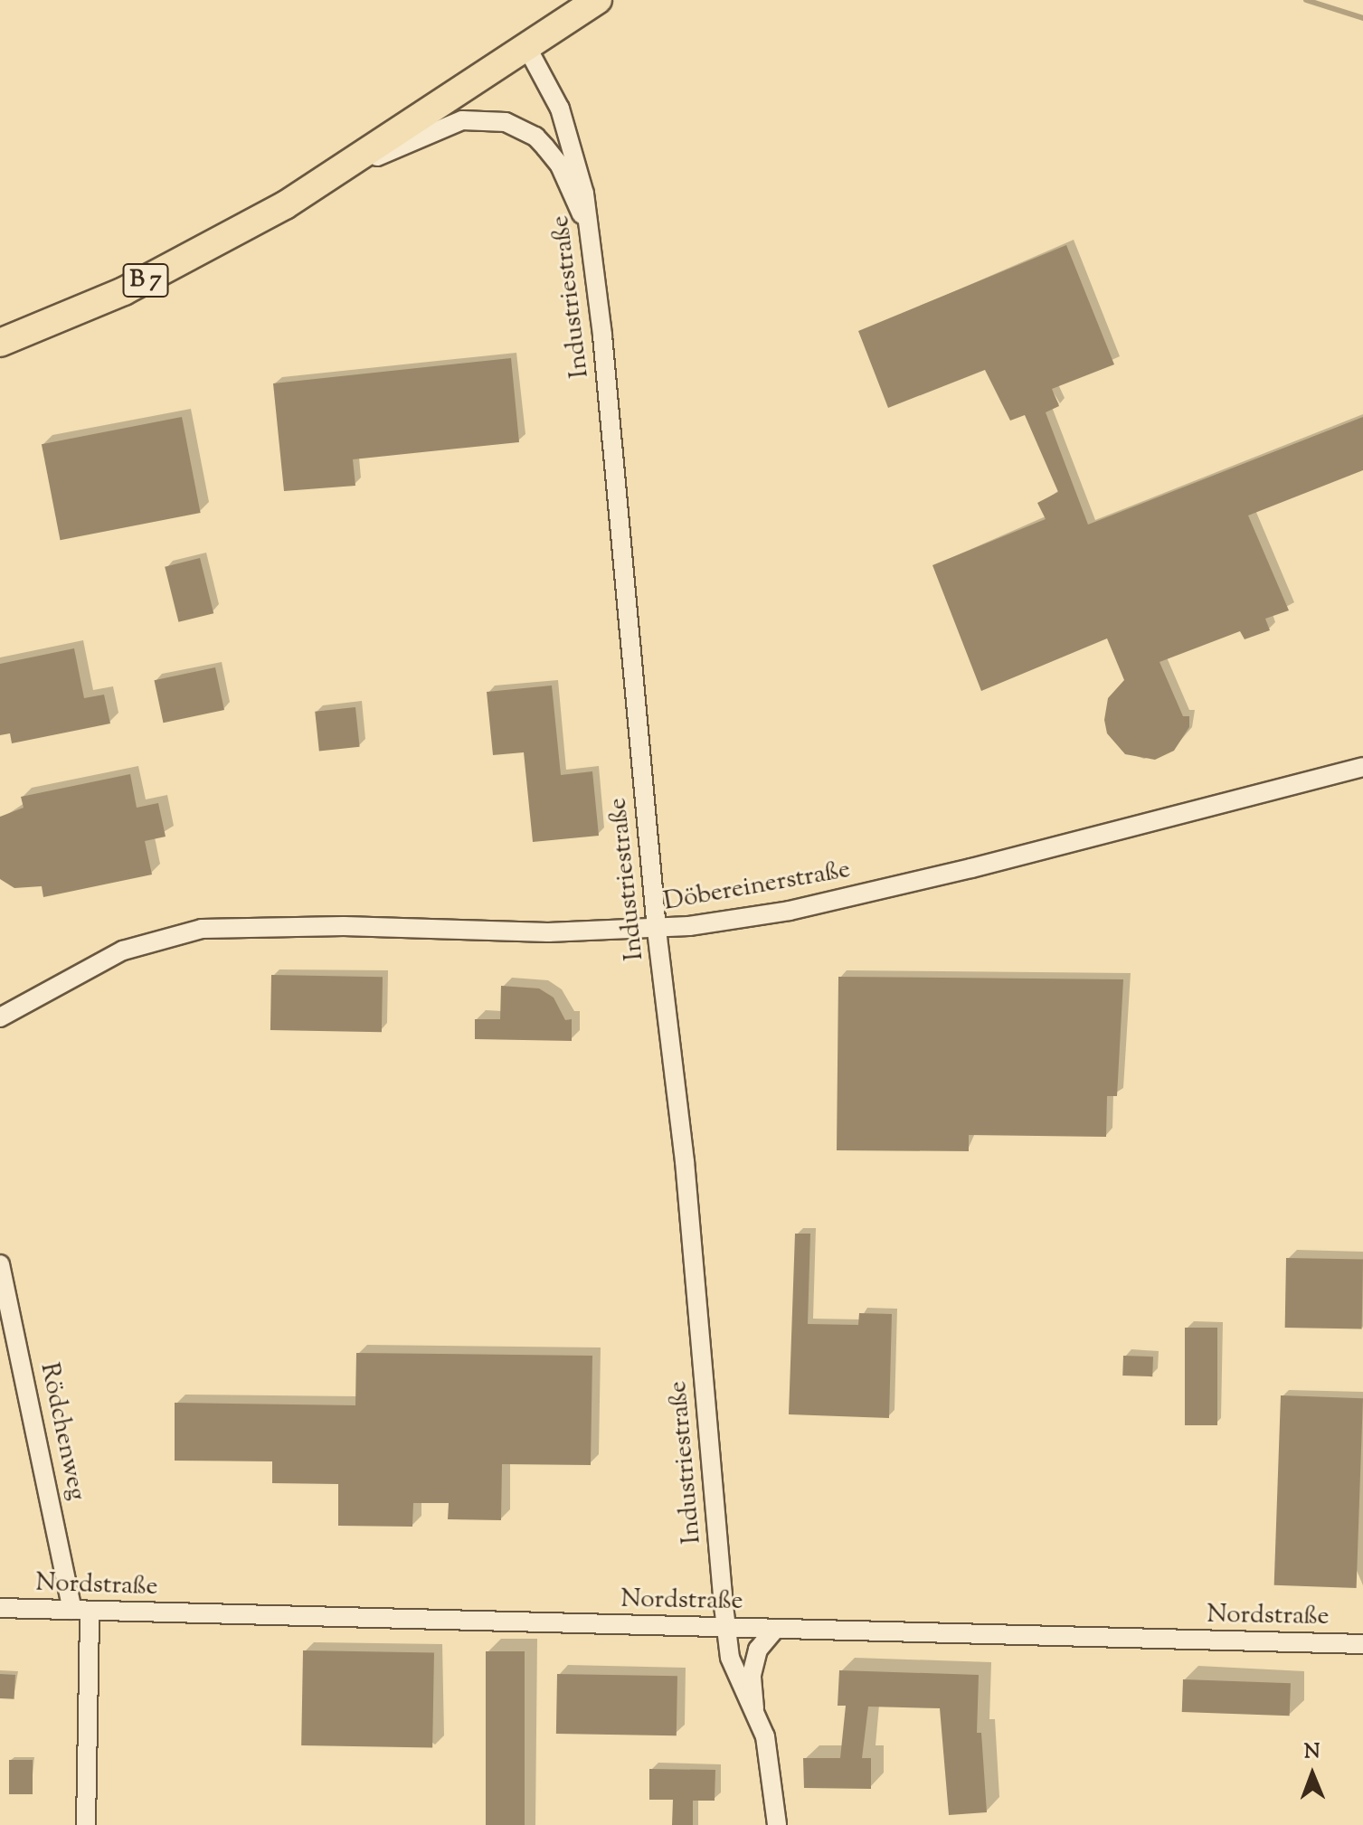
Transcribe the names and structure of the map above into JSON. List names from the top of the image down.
{
  "streets": {
    "main road": ["B 7"],
    "street": [
      "Industriestraße",
      "Döbereinerstraße",
      "Rödchenweg",
      "Nordstraße"
    ]
  },
  "crossings": [
    ["B 7", "Industriestraße"],
    ["Industriestraße", "Döbereinerstraße"],
    ["Industriestraße", "Nordstraße"],
    ["Rödchenweg", "Nordstraße"]
  ],
  "north": "top"
}
